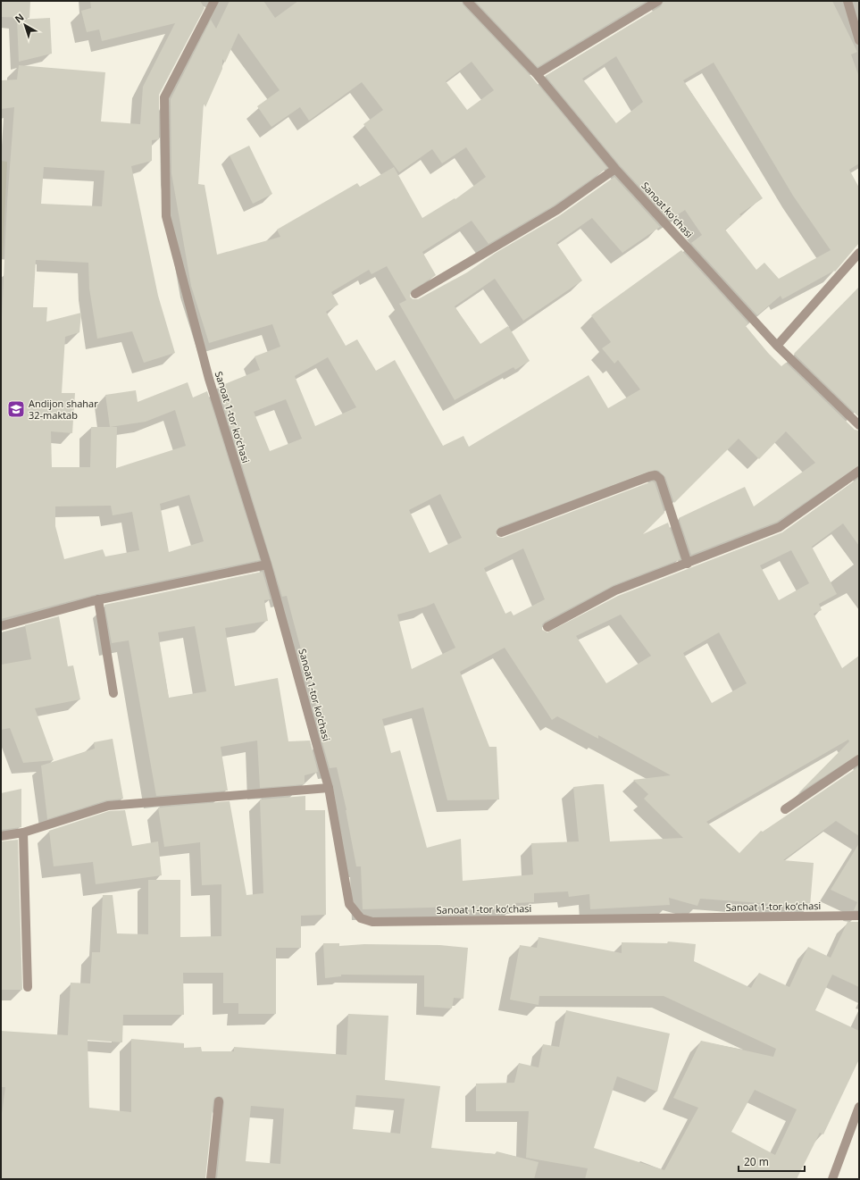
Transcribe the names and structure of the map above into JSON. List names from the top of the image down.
{
  "streets": {
    "street": ["Sanoat koʻchasi", "Sanoat 1-tor ko‘chasi"]
  },
  "places": {
    "school or university": ["Andijon shahar 32-maktab"]
  },
  "scale_bar": "20 m",
  "north": "top left"
}
